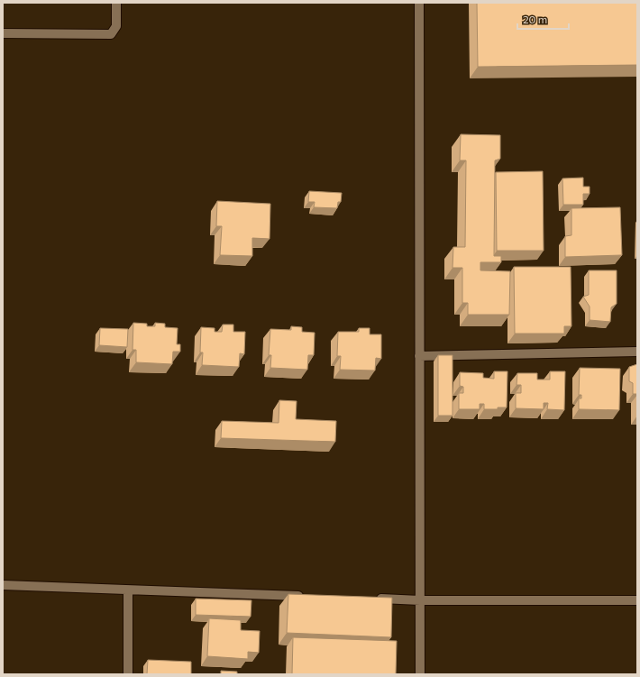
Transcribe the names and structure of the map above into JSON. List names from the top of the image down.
{
  "scale_bar": "20 m"
}
